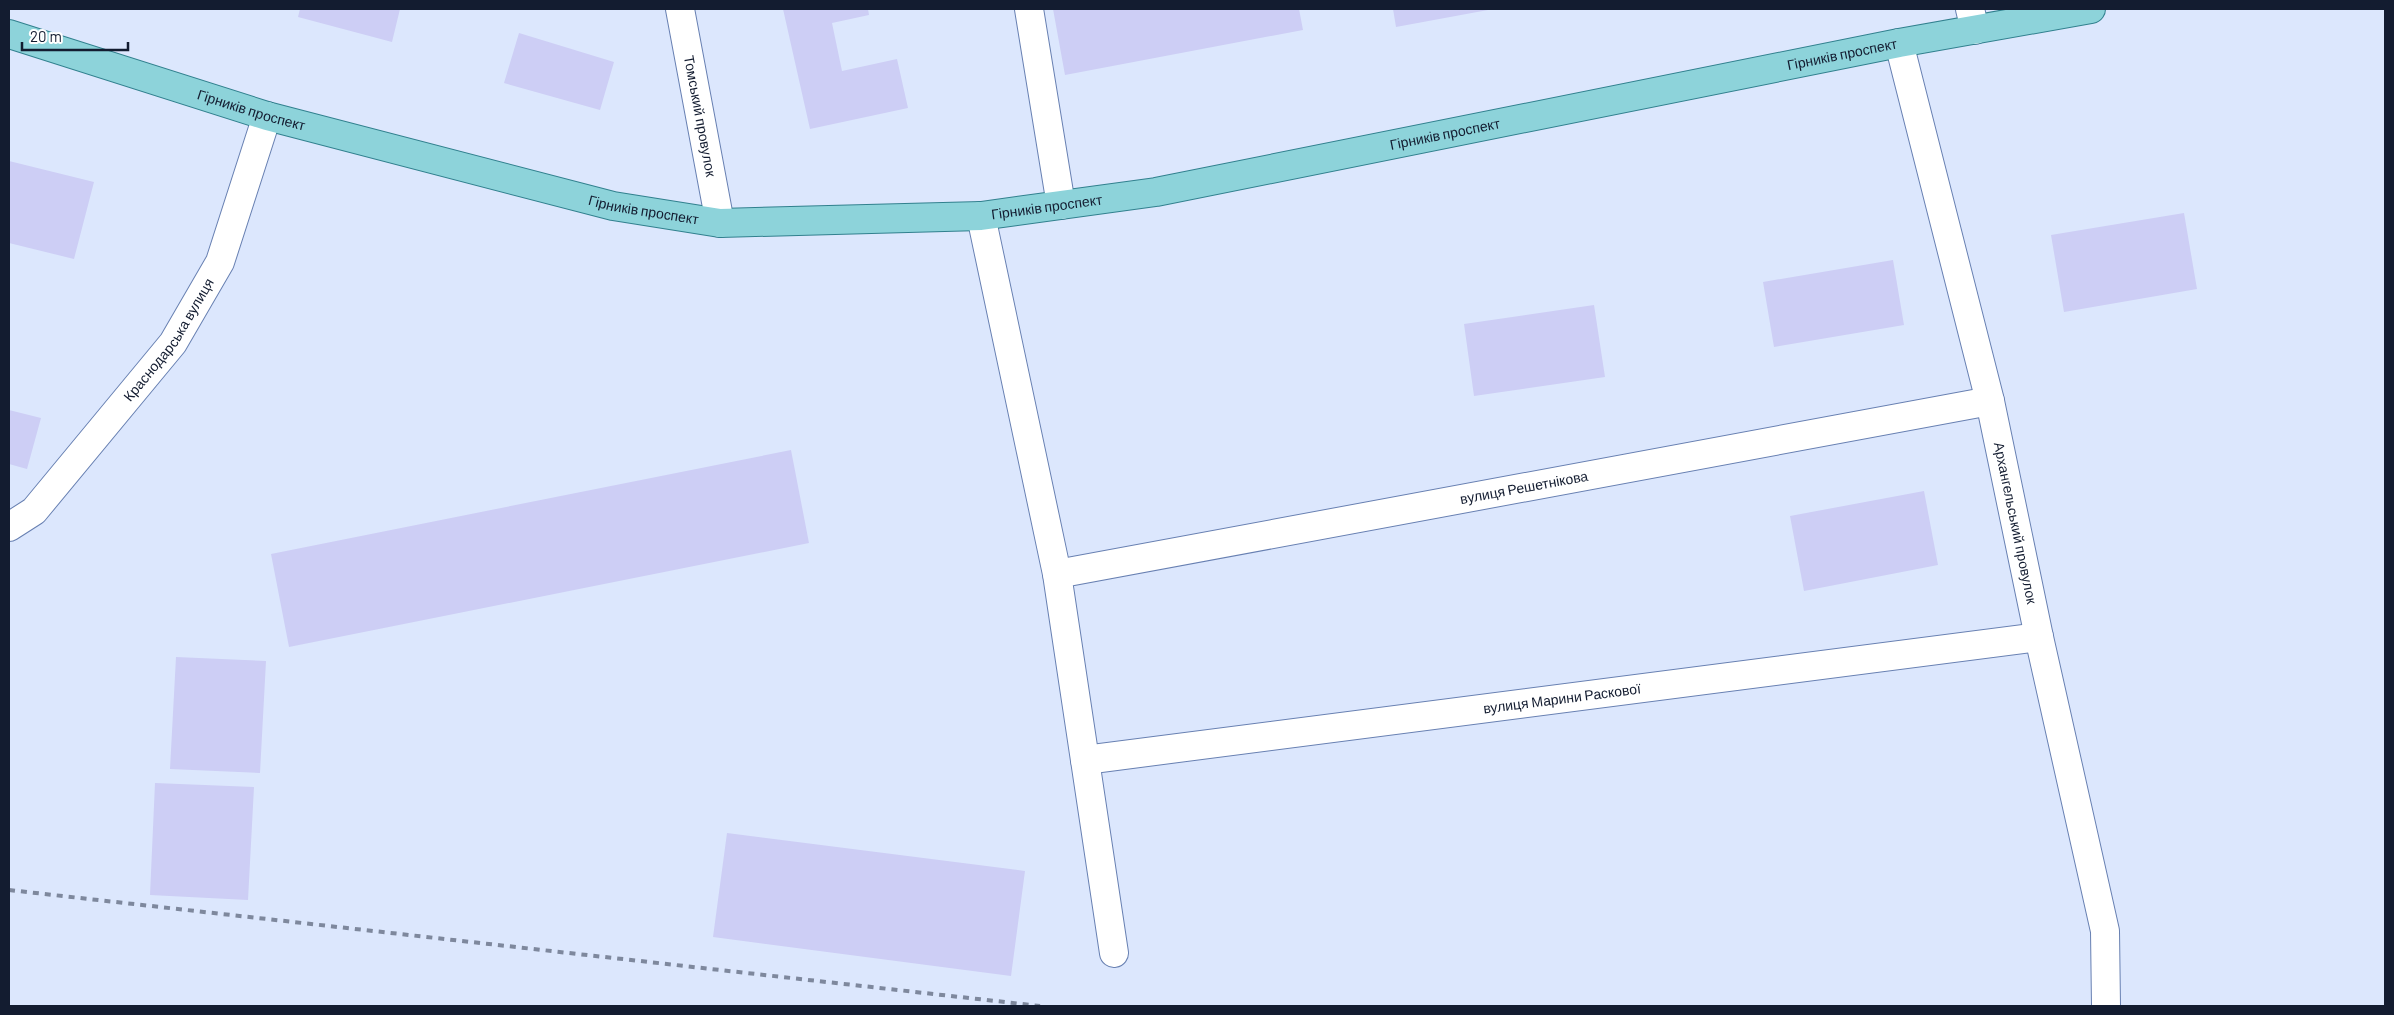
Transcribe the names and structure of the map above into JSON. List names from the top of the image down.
{
  "streets": {
    "main road": ["Гірників проспект"],
    "street": [
      "Томський провулок",
      "Краснодарська вулиця",
      "вулиця Решетнікова",
      "Архангельський провулок",
      "вулиця Марини Раскової"
    ]
  },
  "crossings": [
    ["Гірників проспект", "Томський провулок"],
    ["Гірників проспект", "Краснодарська вулиця"],
    ["Гірників проспект", "Архангельський провулок"],
    ["вулиця Решетнікова", "Архангельський провулок"],
    ["Архангельський провулок", "вулиця Марини Раскової"]
  ],
  "scale_bar": "20 m"
}
